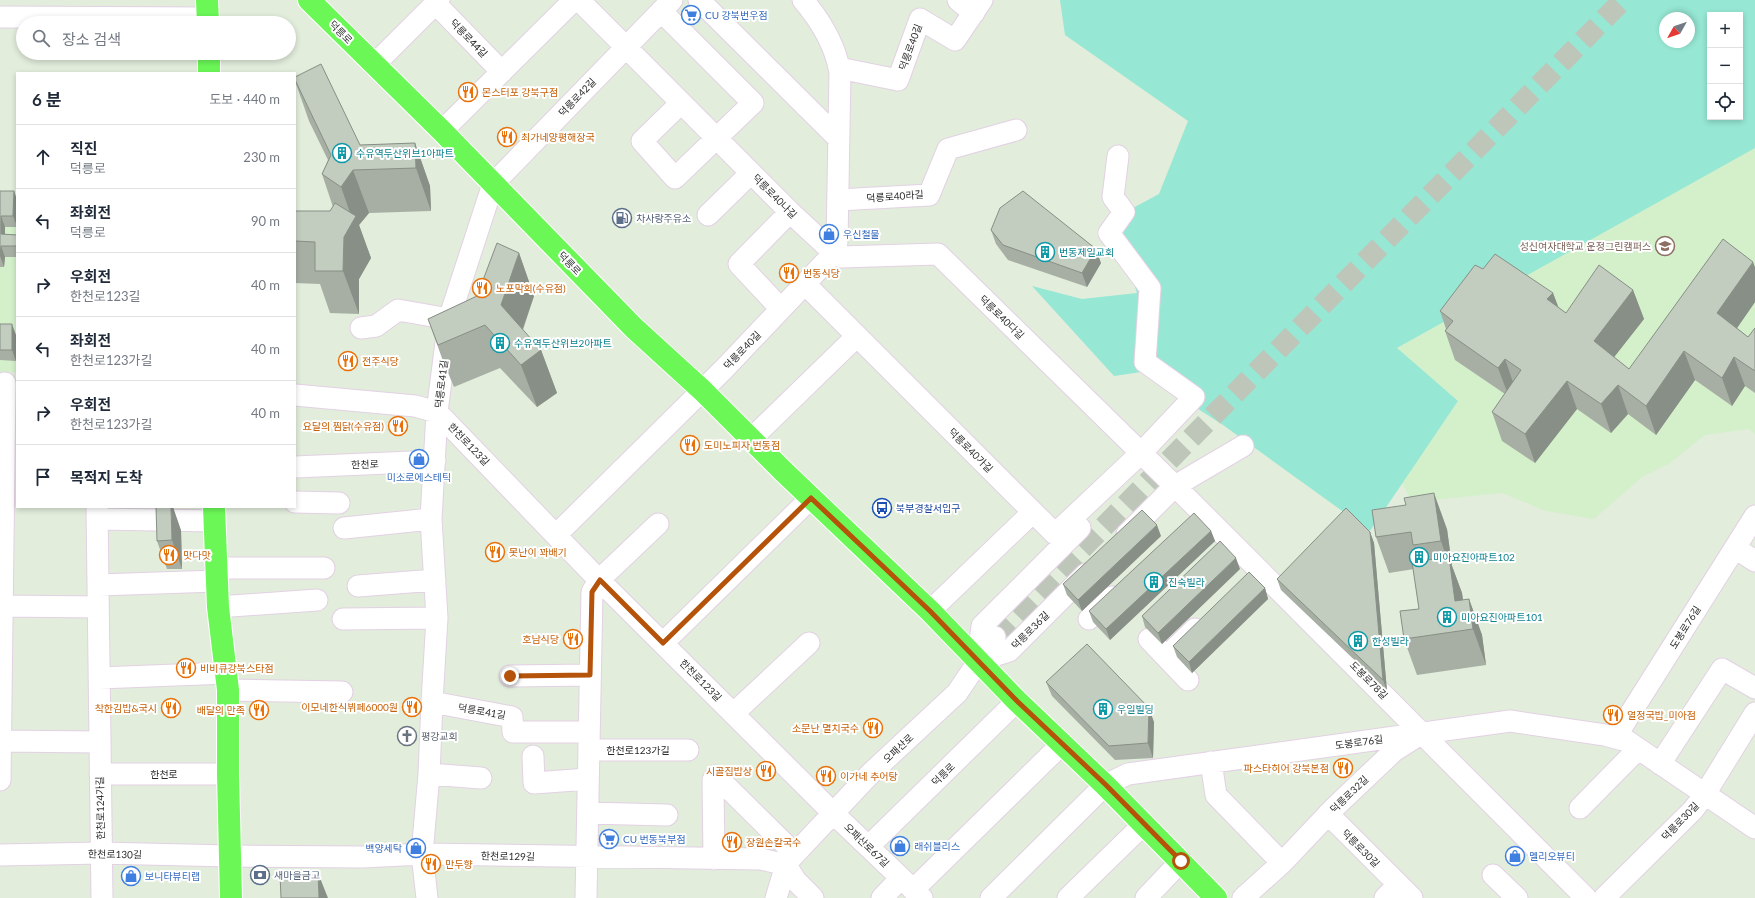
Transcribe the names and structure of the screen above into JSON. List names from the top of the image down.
{
  "streets": {
    "main road": ["덕릉로"],
    "street": [
      "덕릉로44길",
      "덕릉로40길",
      "덕릉로42길",
      "덕릉로40나길",
      "덕릉로40라길",
      "덕릉로40다길",
      "덕릉로41길",
      "한천로123길",
      "덕릉로40가길",
      "한천로",
      "도봉로76길",
      "덕릉로36길",
      "도봉로78길",
      "오패산로",
      "한천로123가길",
      "덕릉로32길",
      "한천로124가길",
      "덕릉로30길",
      "오패산로67길",
      "한천로130길",
      "한천로129길"
    ]
  },
  "crossings": [
    ["덕릉로", "덕릉로44길"],
    ["덕릉로", "덕릉로40길"],
    ["덕릉로", "덕릉로42길"],
    ["덕릉로", "덕릉로41길"],
    ["덕릉로", "도봉로76길"],
    ["덕릉로", "덕릉로36길"],
    ["덕릉로", "오패산로"],
    ["덕릉로", "오패산로67길"],
    ["덕릉로40길", "덕릉로40나길"],
    ["덕릉로40길", "덕릉로40다길"],
    ["덕릉로40길", "덕릉로40가길"],
    ["덕릉로42길", "덕릉로40나길"],
    ["덕릉로42길", "덕릉로41길"],
    ["덕릉로40나길", "덕릉로40다길"],
    ["덕릉로40다길", "덕릉로40가길"],
    ["덕릉로40다길", "도봉로78길"],
    ["덕릉로41길", "한천로123길"],
    ["덕릉로41길", "한천로"],
    ["덕릉로41길", "한천로123가길"],
    ["덕릉로41길", "한천로129길"],
    ["한천로123길", "오패산로"],
    ["한천로123길", "오패산로67길"],
    ["덕릉로40가길", "도봉로78길"],
    ["한천로", "한천로124가길"],
    ["도봉로76길", "도봉로78길"],
    ["도봉로76길", "덕릉로32길"],
    ["도봉로76길", "덕릉로30길"],
    ["덕릉로36길", "오패산로"],
    ["도봉로78길", "덕릉로32길"],
    ["오패산로", "오패산로67길"],
    ["오패산로", "한천로129길"],
    ["덕릉로32길", "덕릉로30길"],
    ["한천로124가길", "한천로130길"],
    ["한천로130길", "한천로129길"]
  ],
  "places": {
    "supermarket": ["CU 강북번우점", "CU 번동북부점"],
    "restaurant": [
      "몬스터포 강북구점",
      "최가네양평해장국",
      "번동식당",
      "노포막회(수유점)",
      "전주식당",
      "요달의 찜닭(수유점)",
      "도미노피자 번동점",
      "못난이 꽈배기",
      "맛다맛",
      "호남식당",
      "비비큐강북스타점",
      "이모네한식뷔페6000원",
      "착한김밥&국시",
      "배달의 만족",
      "열정국밥_미아점",
      "소문난 멸치국수",
      "파스타히어 강북본점",
      "시골집밥상",
      "이가네 추어탕",
      "장원손칼국수",
      "만두향"
    ],
    "building": [
      "수유역두산위브1아파트",
      "번동제일교회",
      "수유역두산위브2아파트",
      "미아요진아파트102",
      "진숙빌라",
      "미아요진아파트101",
      "한성빌라",
      "우일빌딩"
    ],
    "fuel station": ["차사랑주유소"],
    "shop": [
      "우신철물",
      "미소로에스테틱",
      "래쉬블리스",
      "백양세탁",
      "멜리오뷰티",
      "보니타뷰티랩"
    ],
    "school or university": ["성신여자대학교 운정그린캠퍼스"],
    "bus stop": ["북부경찰서입구"],
    "church": ["평강교회"],
    "bank": ["새마을금고"]
  },
  "north": "bottom left",
  "page": {
    "map_buttons": ["+", "−"],
    "search": "장소 검색",
    "heading": ["6 분", "도보 · 440 m"],
    "list": [
      ["직진", "덕릉로", "230 m"],
      ["좌회전", "덕릉로", "90 m"],
      ["우회전", "한천로123길", "40 m"],
      ["좌회전", "한천로123가길", "40 m"],
      ["우회전", "한천로123가길", "40 m"],
      "목적지 도착"
    ]
  }
}
